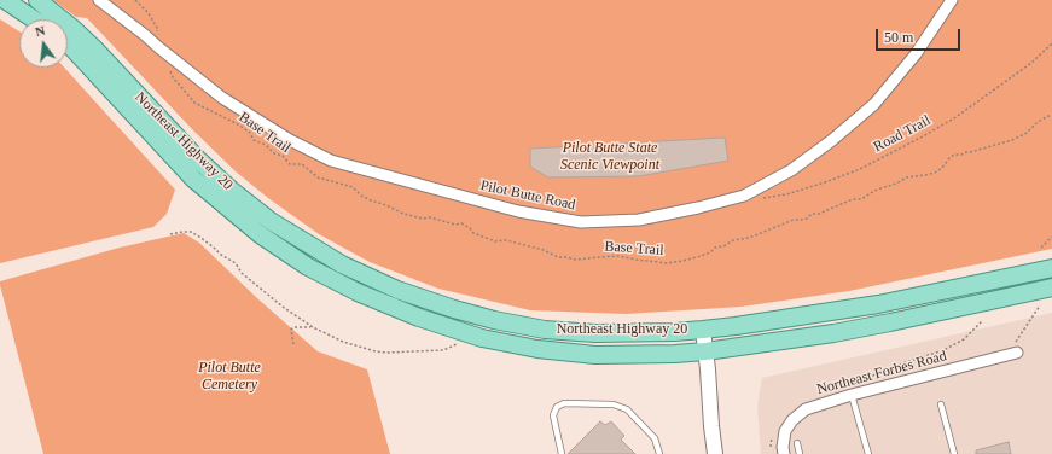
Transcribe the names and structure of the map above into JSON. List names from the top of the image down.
{
  "streets": {
    "main road": ["Northeast Highway 20"],
    "street": ["Pilot Butte Road", "Northeast Forbes Road"],
    "path": ["Base Trail", "Road Trail"]
  },
  "crossings": [
    ["Road Trail", "Pilot Butte Road"]
  ],
  "parks": ["Pilot Butte State Scenic Viewpoint", "Pilot Butte Cemetery"],
  "scale_bar": "50 m",
  "north": "top"
}
